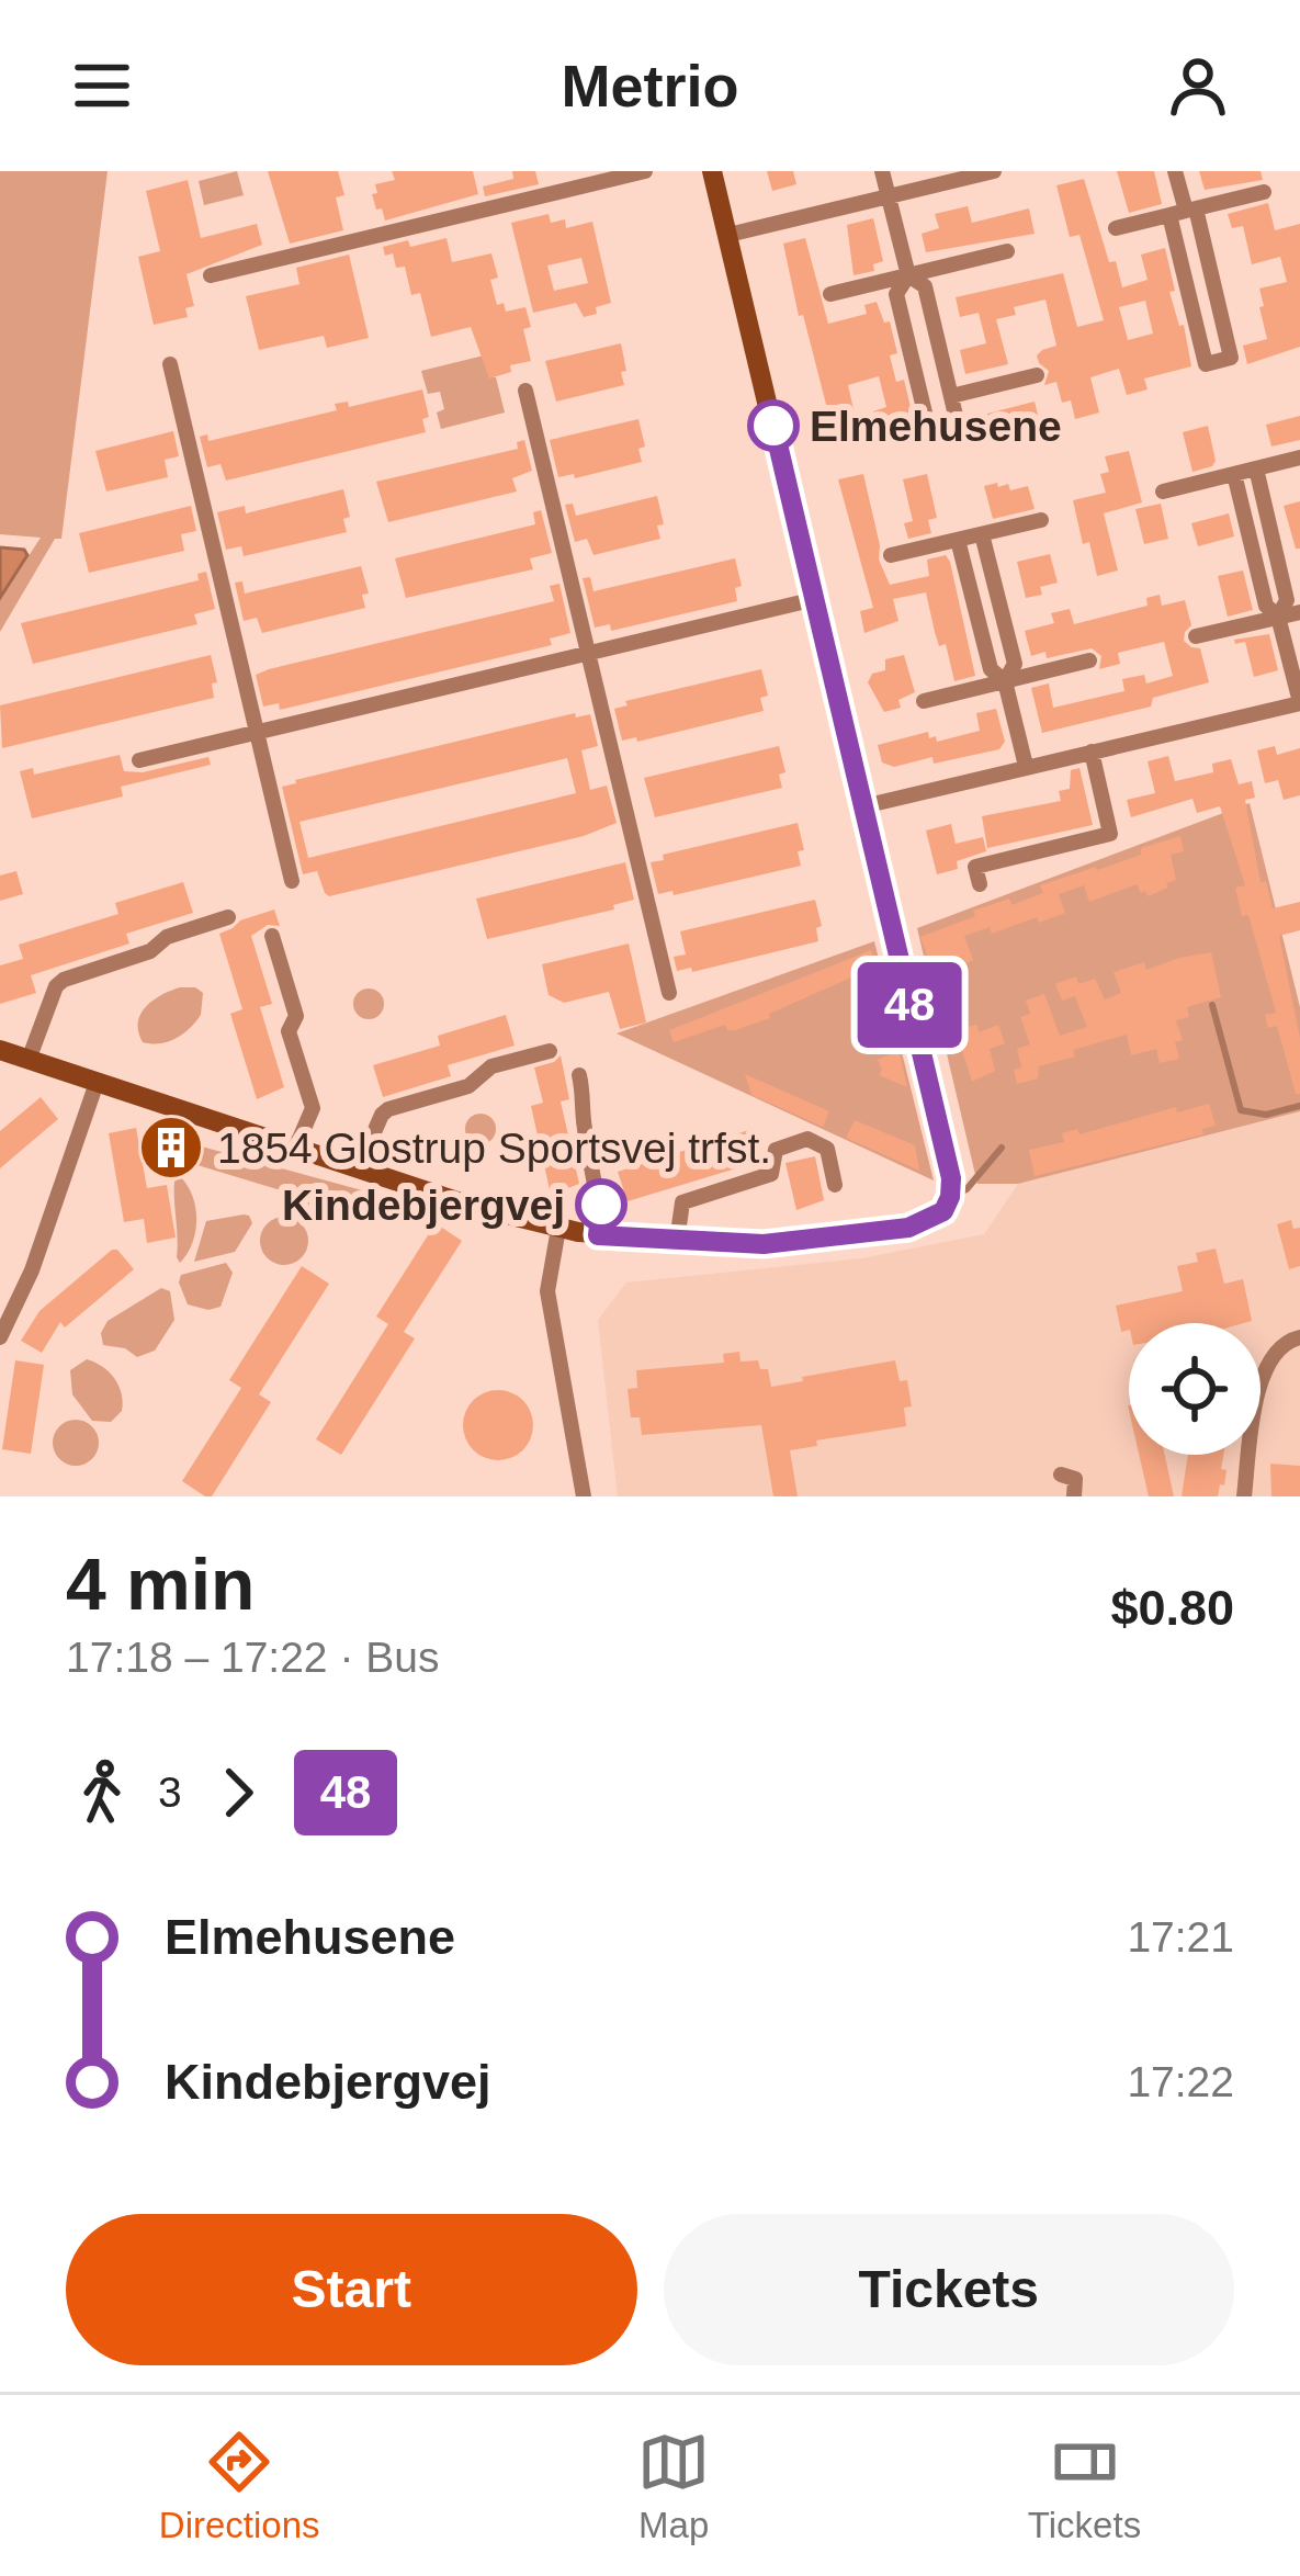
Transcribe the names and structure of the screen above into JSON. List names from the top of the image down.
{
  "places": {
    "other": ["Elmehusene", "Kindebjergvej"],
    "building": ["1854 Glostrup Sportsvej trfst."]
  },
  "lines": ["bus line 48"],
  "page": {
    "header": "Metrio",
    "on_map": "48",
    "heading": ["4 min", "17:18 – 17:22 · Bus", "$0.80"],
    "legs": ["3", "48"],
    "list": [
      {
        "name": "Elmehusene",
        "value": "17:21"
      },
      {
        "name": "Kindebjergvej",
        "value": "17:22"
      }
    ],
    "buttons": ["Start", "Tickets"],
    "tabs": ["Directions", "Map", "Tickets"]
  }
}
